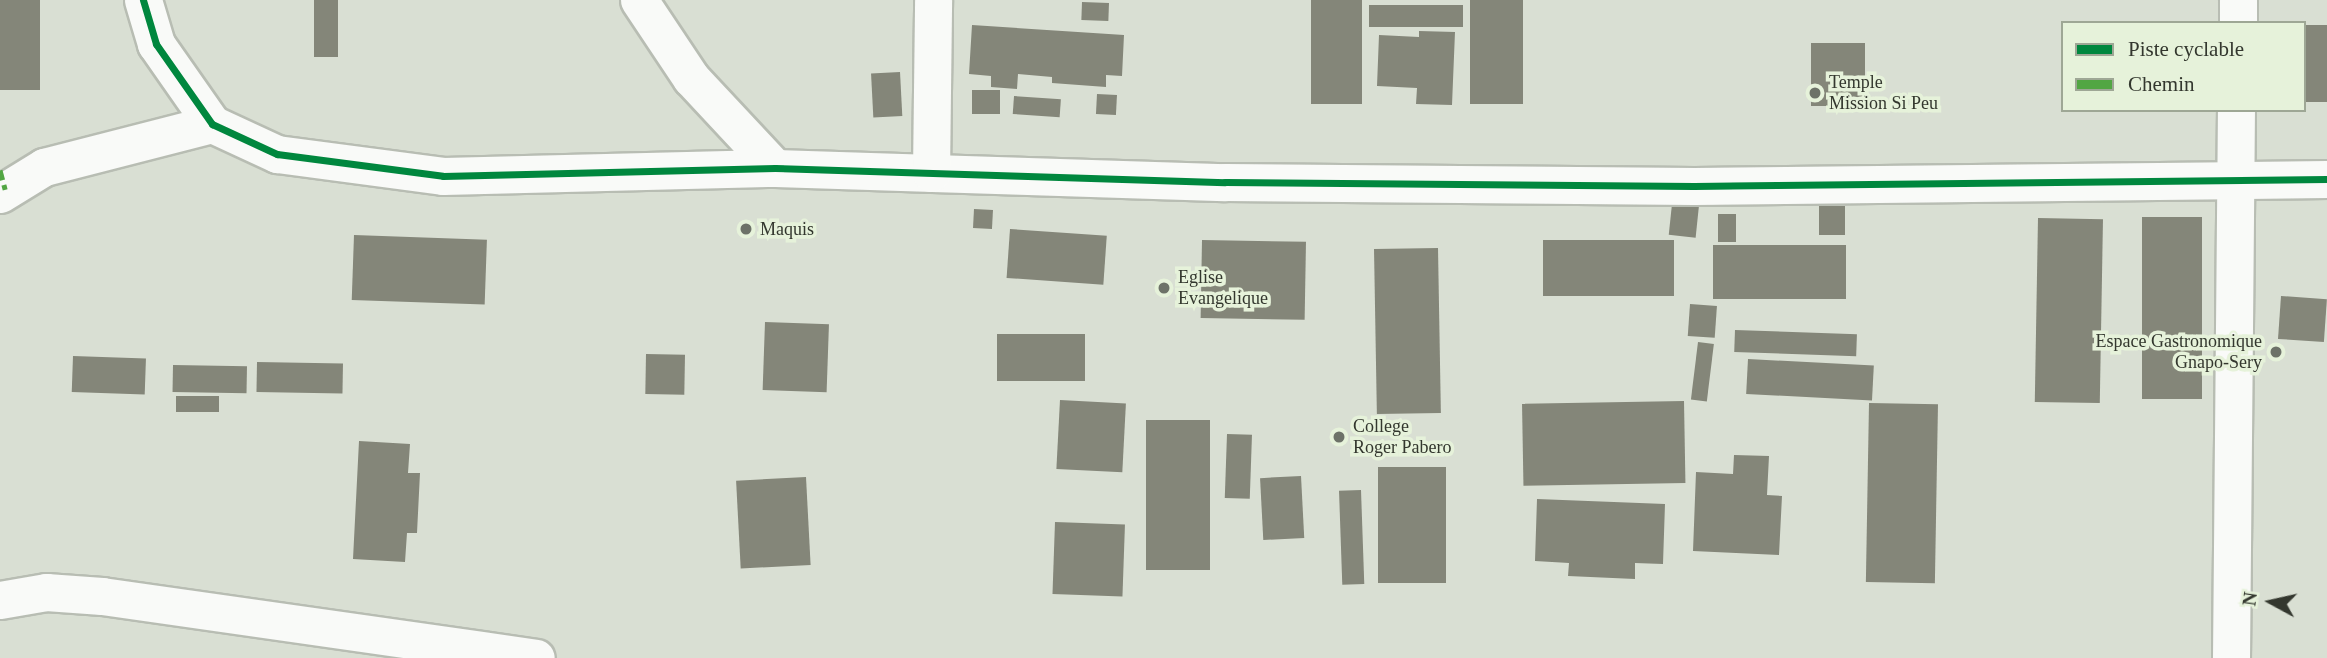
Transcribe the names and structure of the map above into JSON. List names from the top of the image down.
{
  "places": [
    "Temple Mission Si Peu",
    "Maquis",
    "Eglise Evangelique",
    "Espace Gastronomique Gnapo-Sery",
    "College Roger Pabero"
  ],
  "legend": ["Piste cyclable", "Chemin"],
  "north": "left"
}
